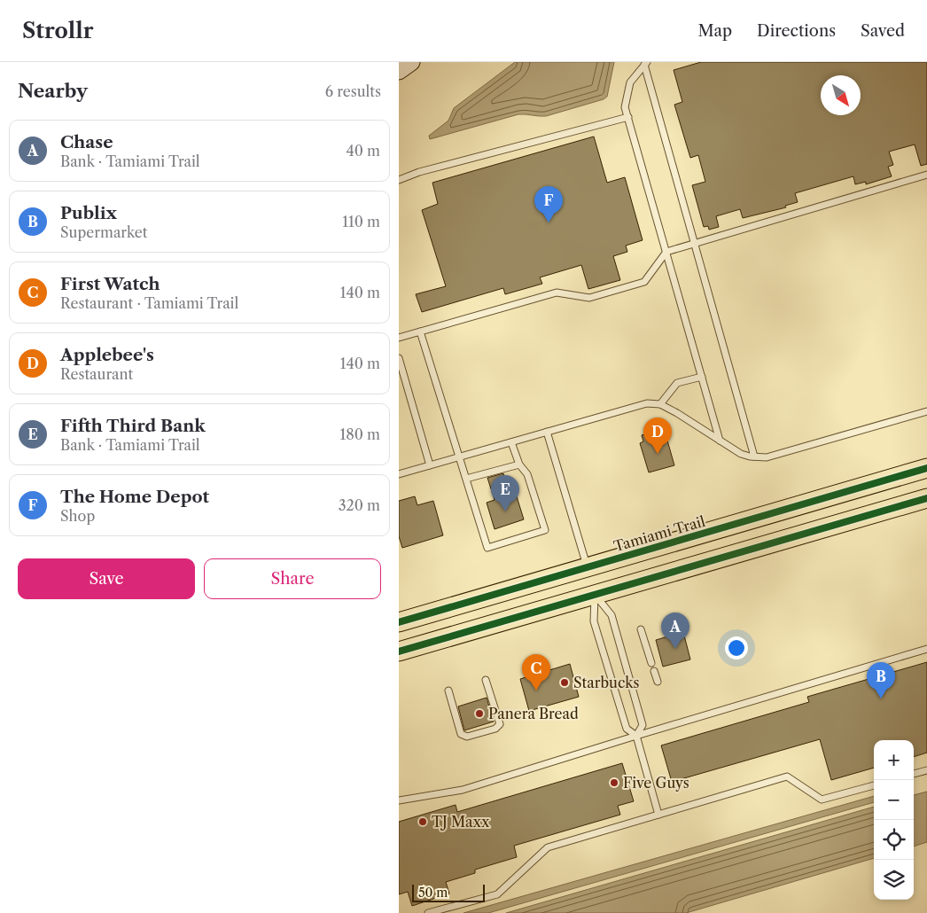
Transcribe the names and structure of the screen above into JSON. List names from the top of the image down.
{
  "streets": {
    "main road": ["Tamiami Trail"]
  },
  "places": [
    "Starbucks",
    "Panera Bread",
    "Five Guys",
    "TJ Maxx"
  ],
  "scale_bar": "50 m",
  "north": "bottom right",
  "page": {
    "header": "Strollr",
    "nav": ["Map", "Directions", "Saved"],
    "heading": ["Nearby", "6 results"],
    "list": [
      {
        "mark": "A",
        "name": "Chase",
        "note": "Bank · Tamiami Trail",
        "value": "40 m"
      },
      {
        "mark": "B",
        "name": "Publix",
        "note": "Supermarket",
        "value": "110 m"
      },
      {
        "mark": "C",
        "name": "First Watch",
        "note": "Restaurant · Tamiami Trail",
        "value": "140 m"
      },
      {
        "mark": "D",
        "name": "Applebee's",
        "note": "Restaurant",
        "value": "140 m"
      },
      {
        "mark": "E",
        "name": "Fifth Third Bank",
        "note": "Bank · Tamiami Trail",
        "value": "180 m"
      },
      {
        "mark": "F",
        "name": "The Home Depot",
        "note": "Shop",
        "value": "320 m"
      }
    ],
    "pins": [
      "F",
      "D",
      "E",
      "A",
      "C",
      "B"
    ],
    "buttons": ["Save", "Share"],
    "map_buttons": ["+", "−"],
    "scale": "50 m"
  }
}
